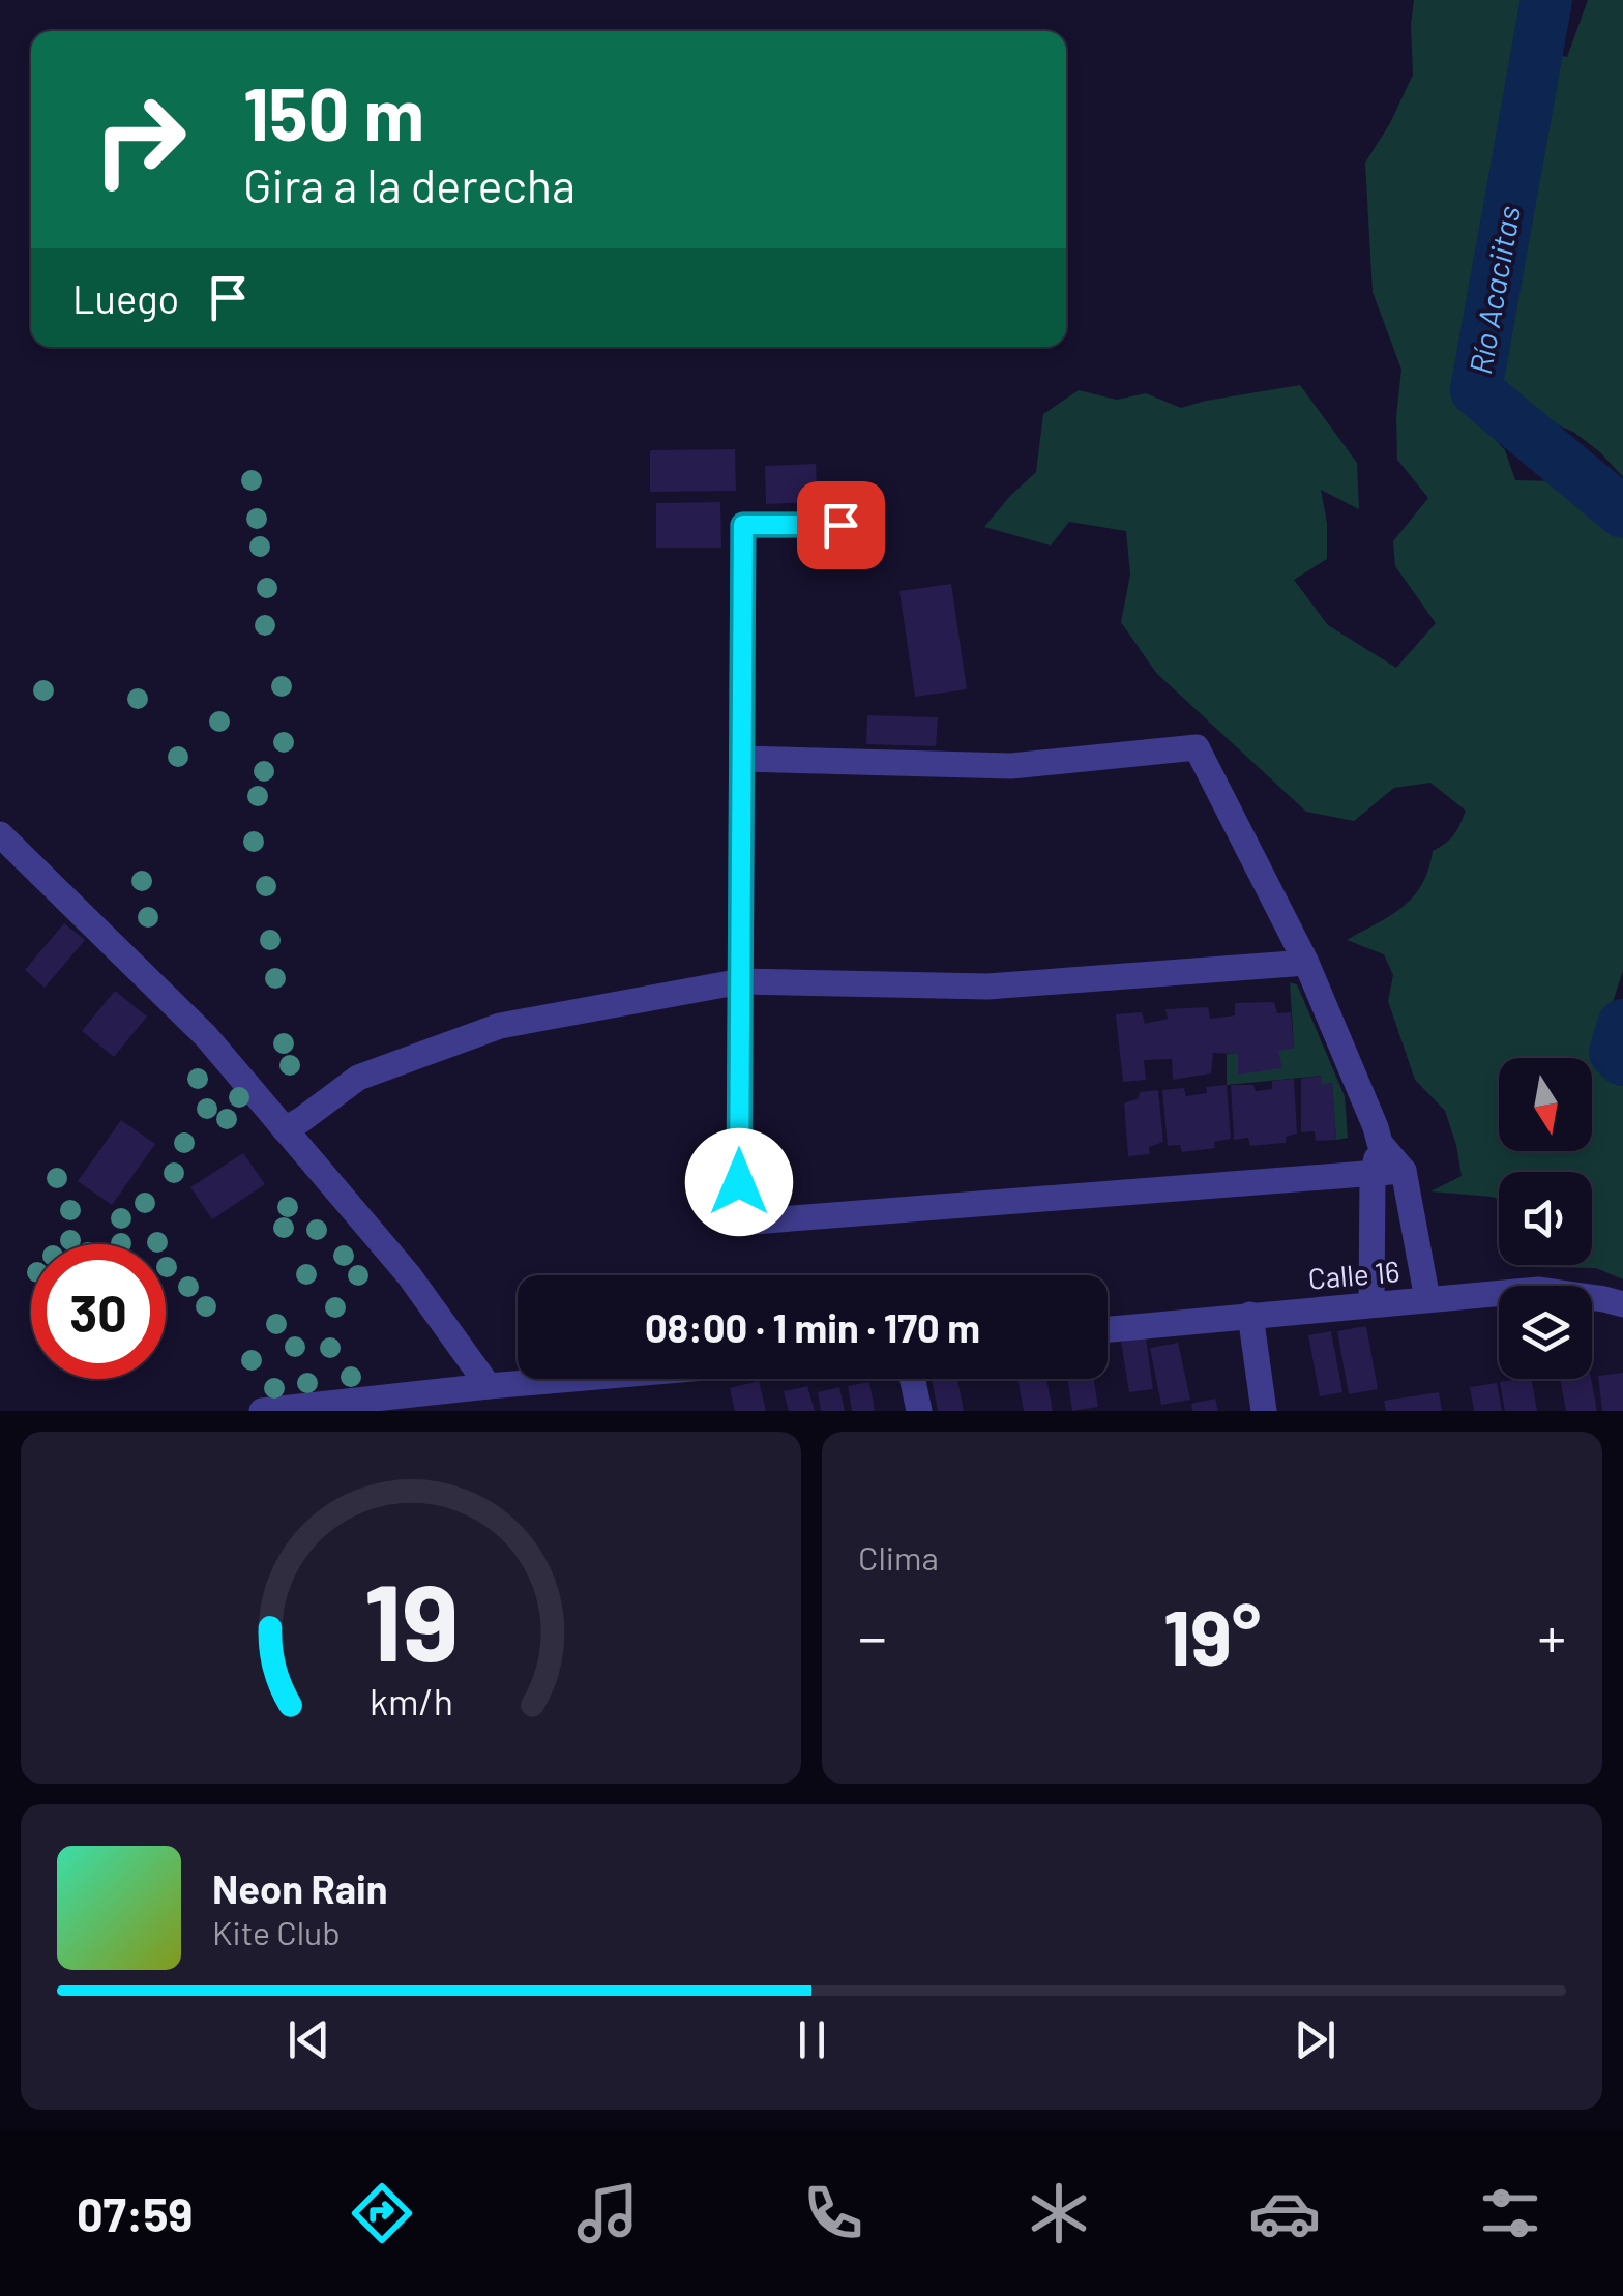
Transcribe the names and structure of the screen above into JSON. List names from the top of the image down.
{
  "streets": {
    "street": ["Calle 16"]
  },
  "water": ["Río Acaciitas"],
  "north": "bottom",
  "page": {
    "turn": ["150 m", "Gira a la derecha"],
    "then": "Luego",
    "limit": "30",
    "trip": "08:00 · 1 min · 170 m",
    "tile": "Clima",
    "heat": ["−", "19°", "+"],
    "song": ["Neon Rain", "Kite Club"],
    "tabs": "07:59",
    "gauge": ["19", "km/h"]
  }
}
